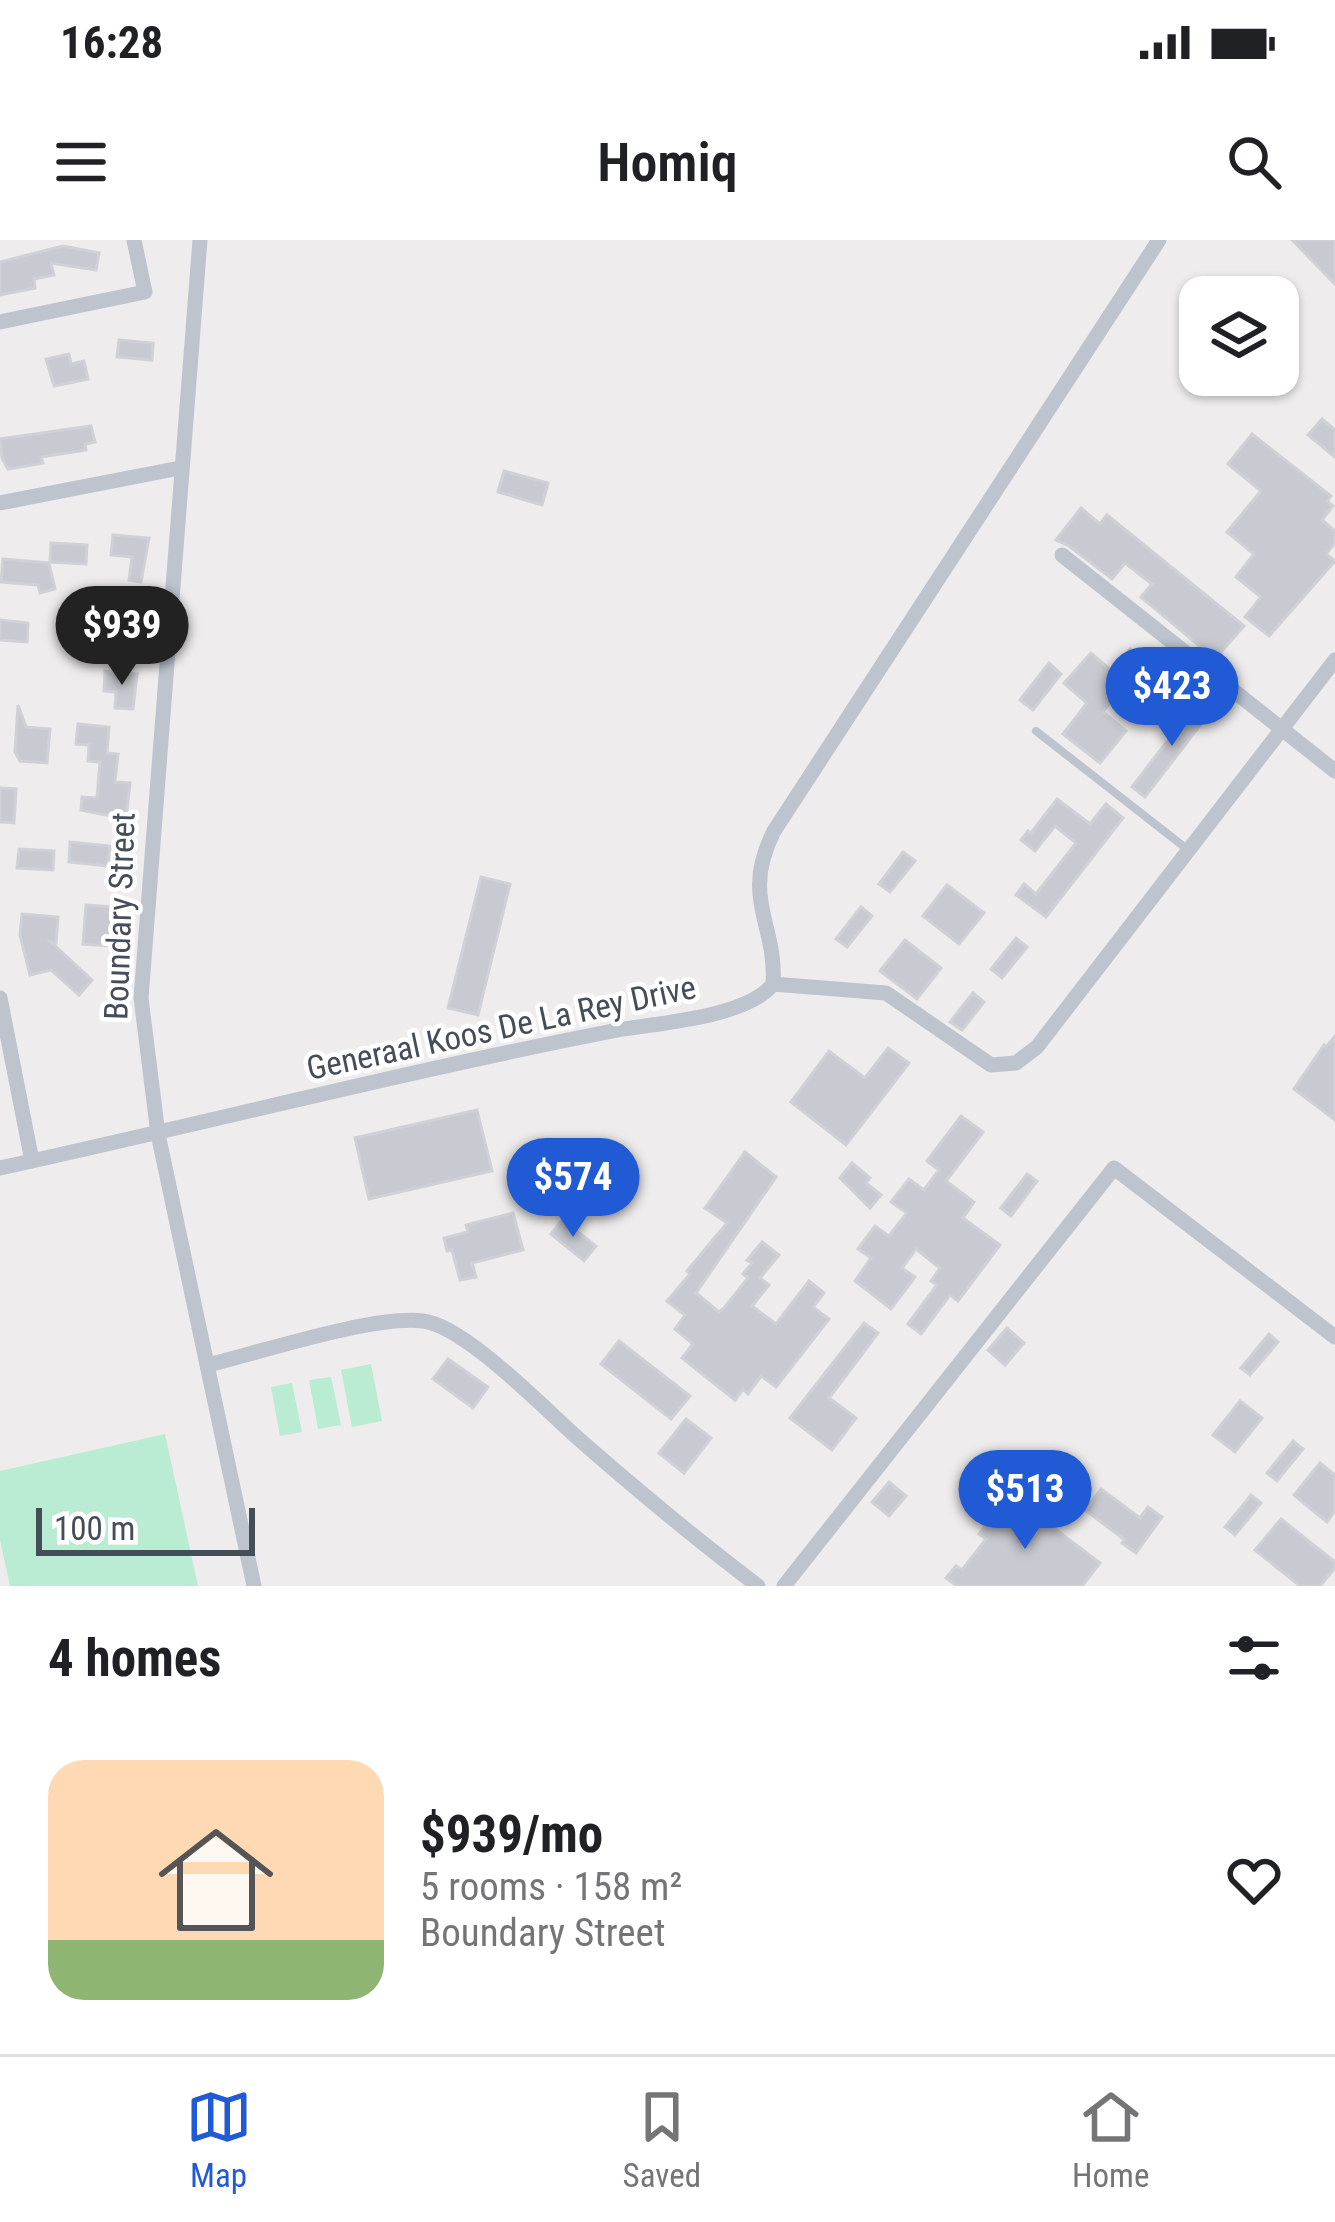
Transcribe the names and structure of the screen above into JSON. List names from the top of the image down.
{
  "streets": {
    "street": ["Boundary Street", "Generaal Koos De La Rey Drive"]
  },
  "crossings": [
    ["Boundary Street", "Generaal Koos De La Rey Drive"]
  ],
  "scale_bar": "100 m",
  "page": {
    "status": "16:28",
    "header": "Homiq",
    "price": [
      "$939",
      "$423",
      "$574",
      "$513"
    ],
    "scale": "100 m",
    "heading": "4 homes",
    "list": [
      {
        "name": "$939/mo",
        "note": "5 rooms · 158 m² · Boundary Street"
      }
    ],
    "tabs": ["Map", "Saved", "Home"]
  }
}
